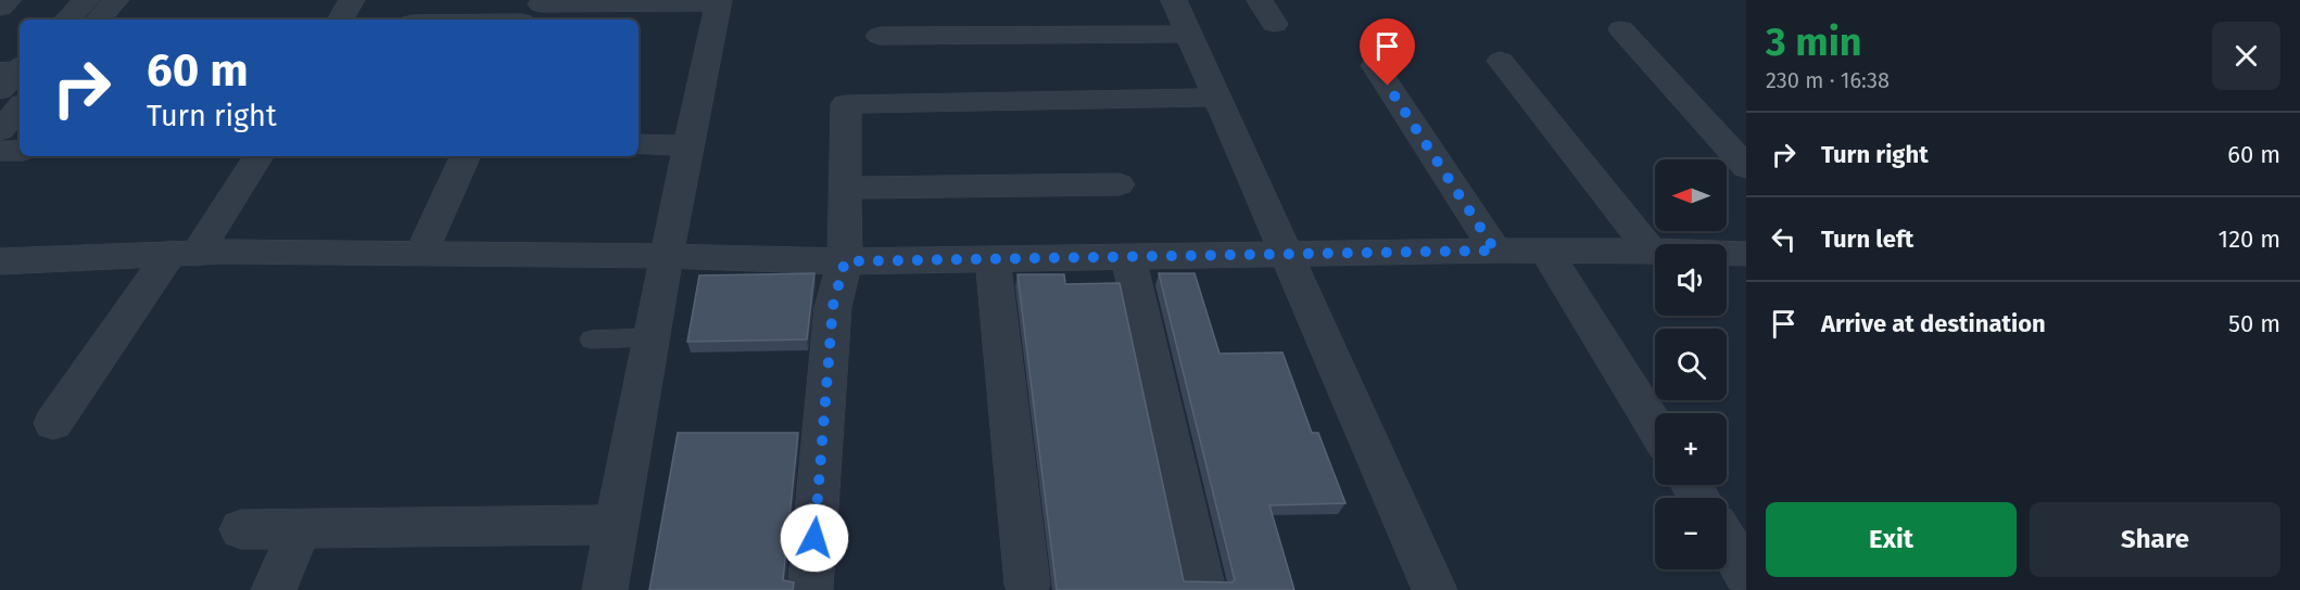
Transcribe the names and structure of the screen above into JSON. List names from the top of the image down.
{
  "north": "left",
  "page": {
    "heading": ["3 min", "230 m · 16:38"],
    "turn": ["60 m", "Turn right"],
    "list": [
      {
        "name": "Turn right",
        "value": "60 m"
      },
      {
        "name": "Turn left",
        "value": "120 m"
      },
      {
        "name": "Arrive at destination",
        "value": "50 m"
      }
    ],
    "map_buttons": ["+", "−"],
    "buttons": ["Exit", "Share"]
  }
}
